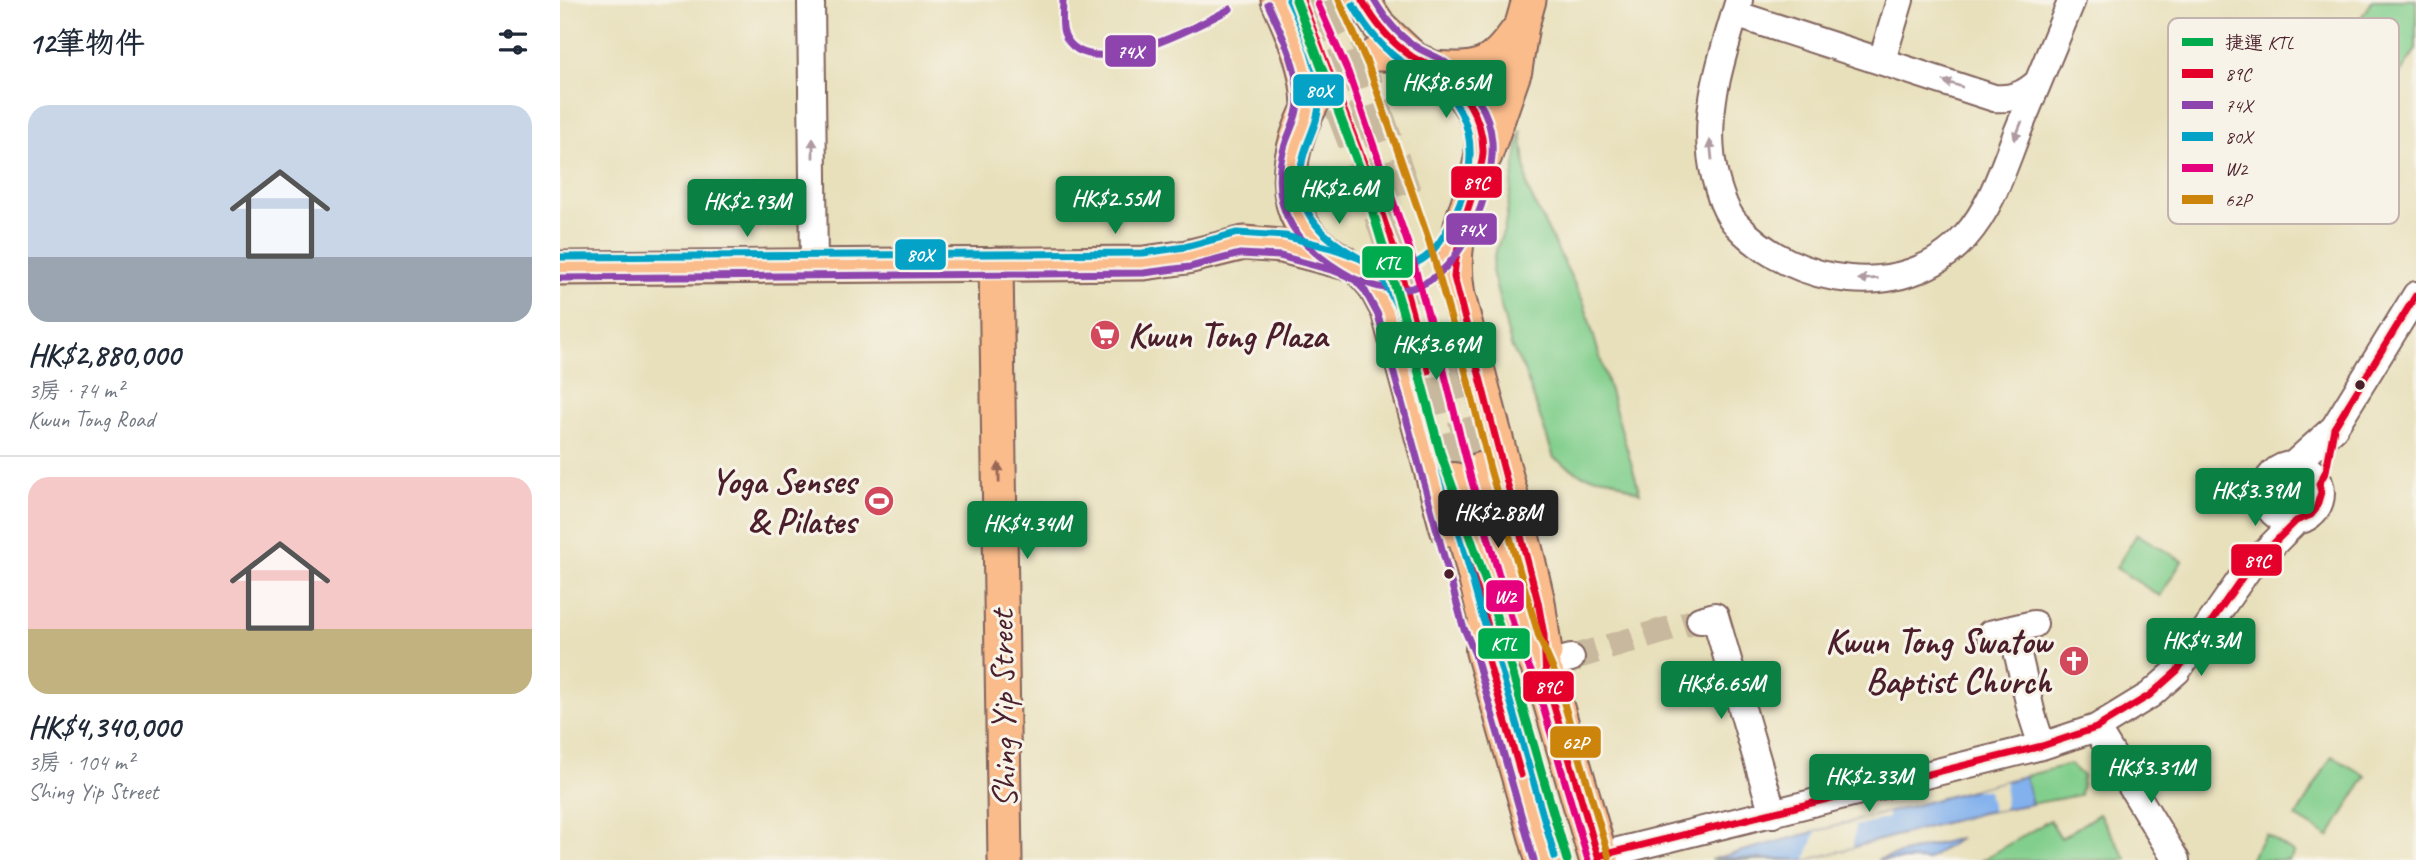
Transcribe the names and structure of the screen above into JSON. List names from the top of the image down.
{
  "streets": {
    "main road": ["Shing Yip Street"]
  },
  "one_way": ["Shing Yip Street"],
  "places": {
    "supermarket": ["Kwun Tong Plaza"],
    "sports": ["Yoga Senses & Pilates"],
    "church": ["Kwun Tong Swatow Baptist Church"]
  },
  "lines": [
    "metro line KTL",
    "transit line 89C",
    "transit line 74X",
    "transit line 80X",
    "transit line 62P",
    "transit line W2"
  ],
  "legend": [
    "捷運 KTL",
    "89C",
    "74X",
    "80X",
    "W2",
    "62P"
  ],
  "page": {
    "heading": "12筆物件",
    "price": [
      "HK$8.65M",
      "HK$2.6M",
      "HK$2.55M",
      "HK$2.93M",
      "HK$3.69M",
      "HK$3.39M",
      "HK$2.88M",
      "HK$4.34M",
      "HK$4.3M",
      "HK$6.65M",
      "HK$3.31M",
      "HK$2.33M"
    ],
    "list": [
      {
        "name": "HK$2,880,000",
        "note": "3房 · 74 m² · Kwun Tong Road"
      },
      {
        "name": "HK$4,340,000",
        "note": "3房 · 104 m² · Shing Yip Street"
      }
    ]
  }
}
